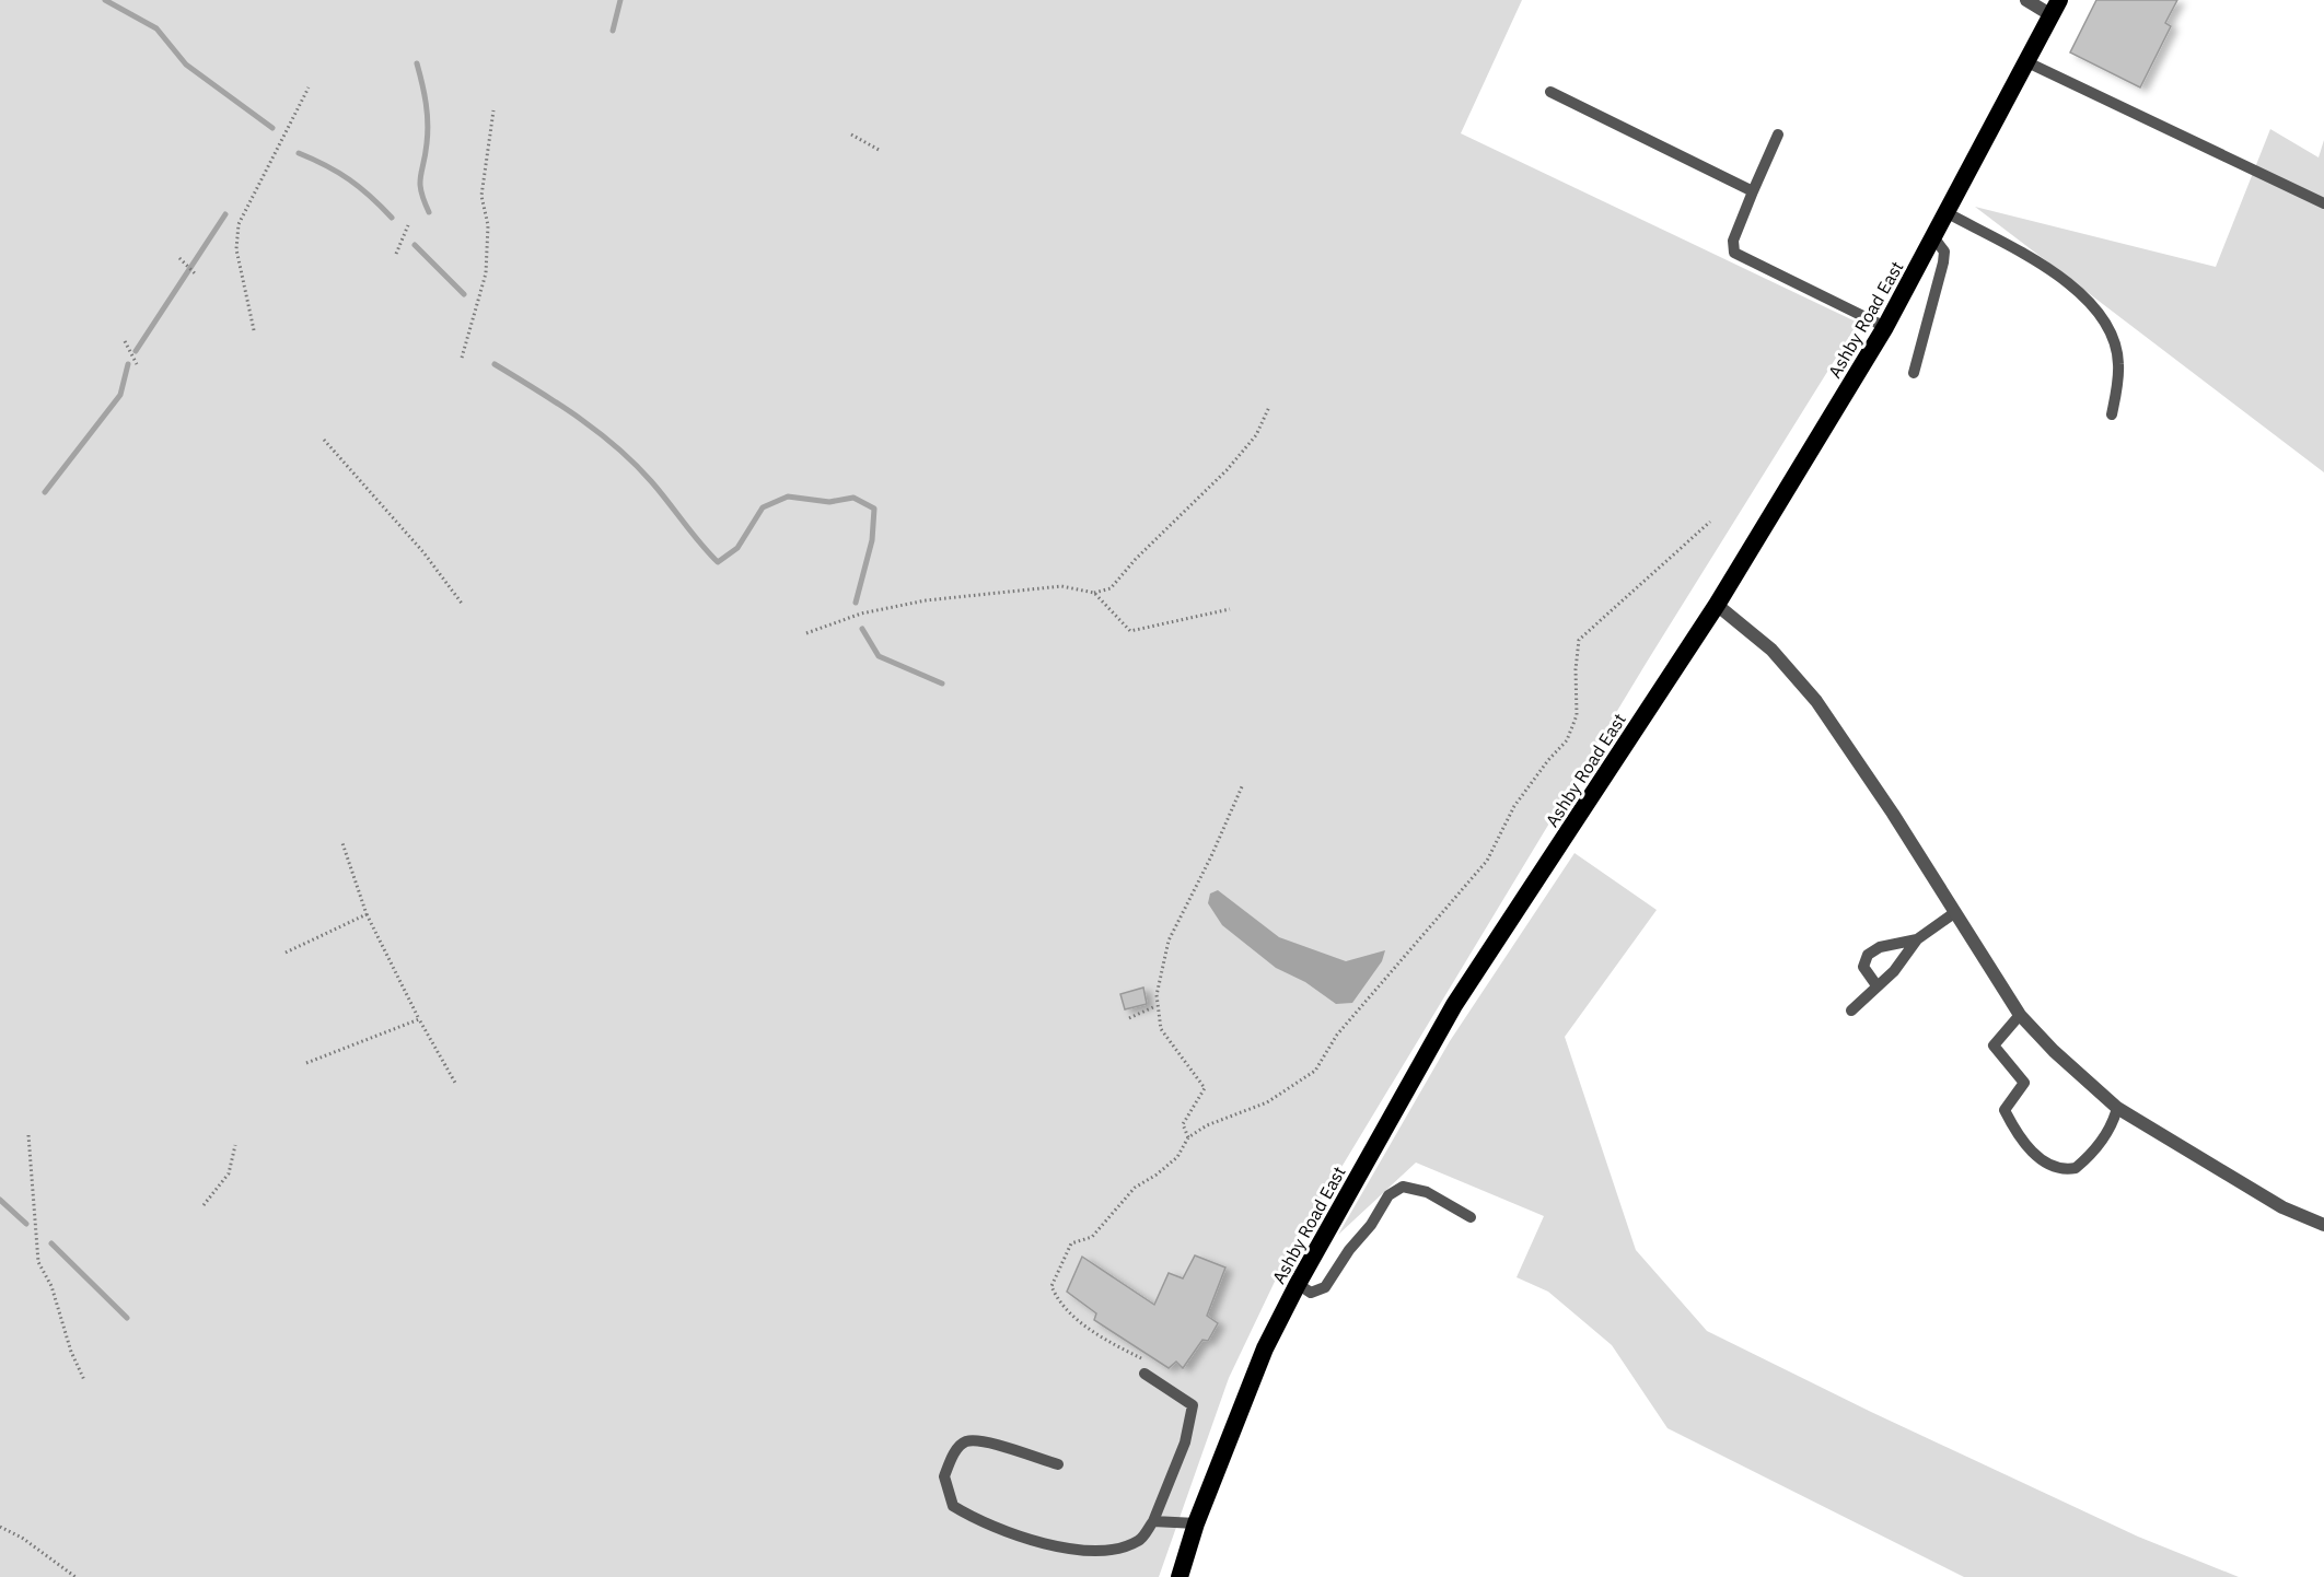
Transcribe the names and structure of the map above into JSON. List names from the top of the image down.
{
  "streets": {
    "highway": ["Ashby Road East"]
  }
}
